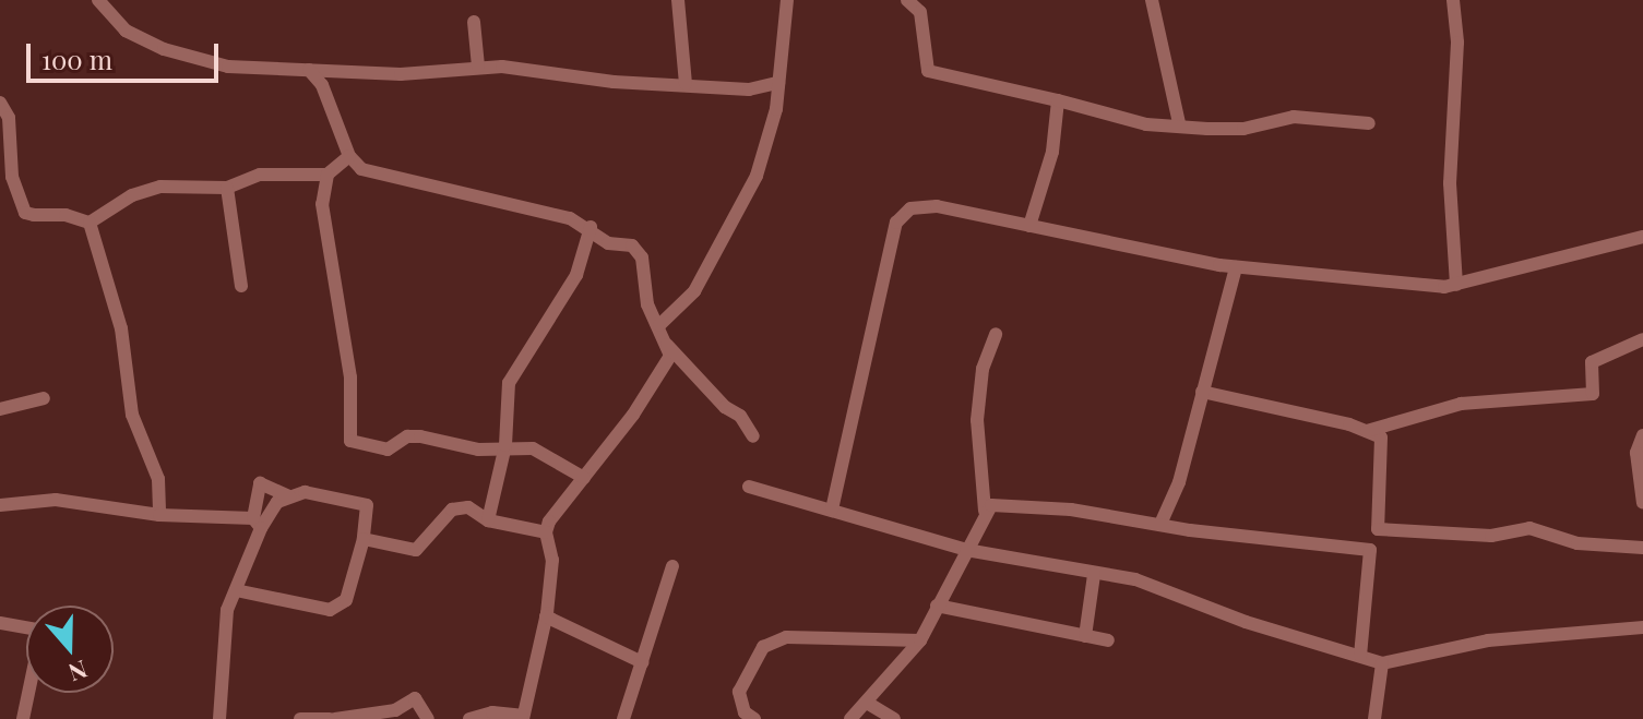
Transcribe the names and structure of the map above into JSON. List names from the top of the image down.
{
  "scale_bar": "100 m",
  "north": "bottom"
}
